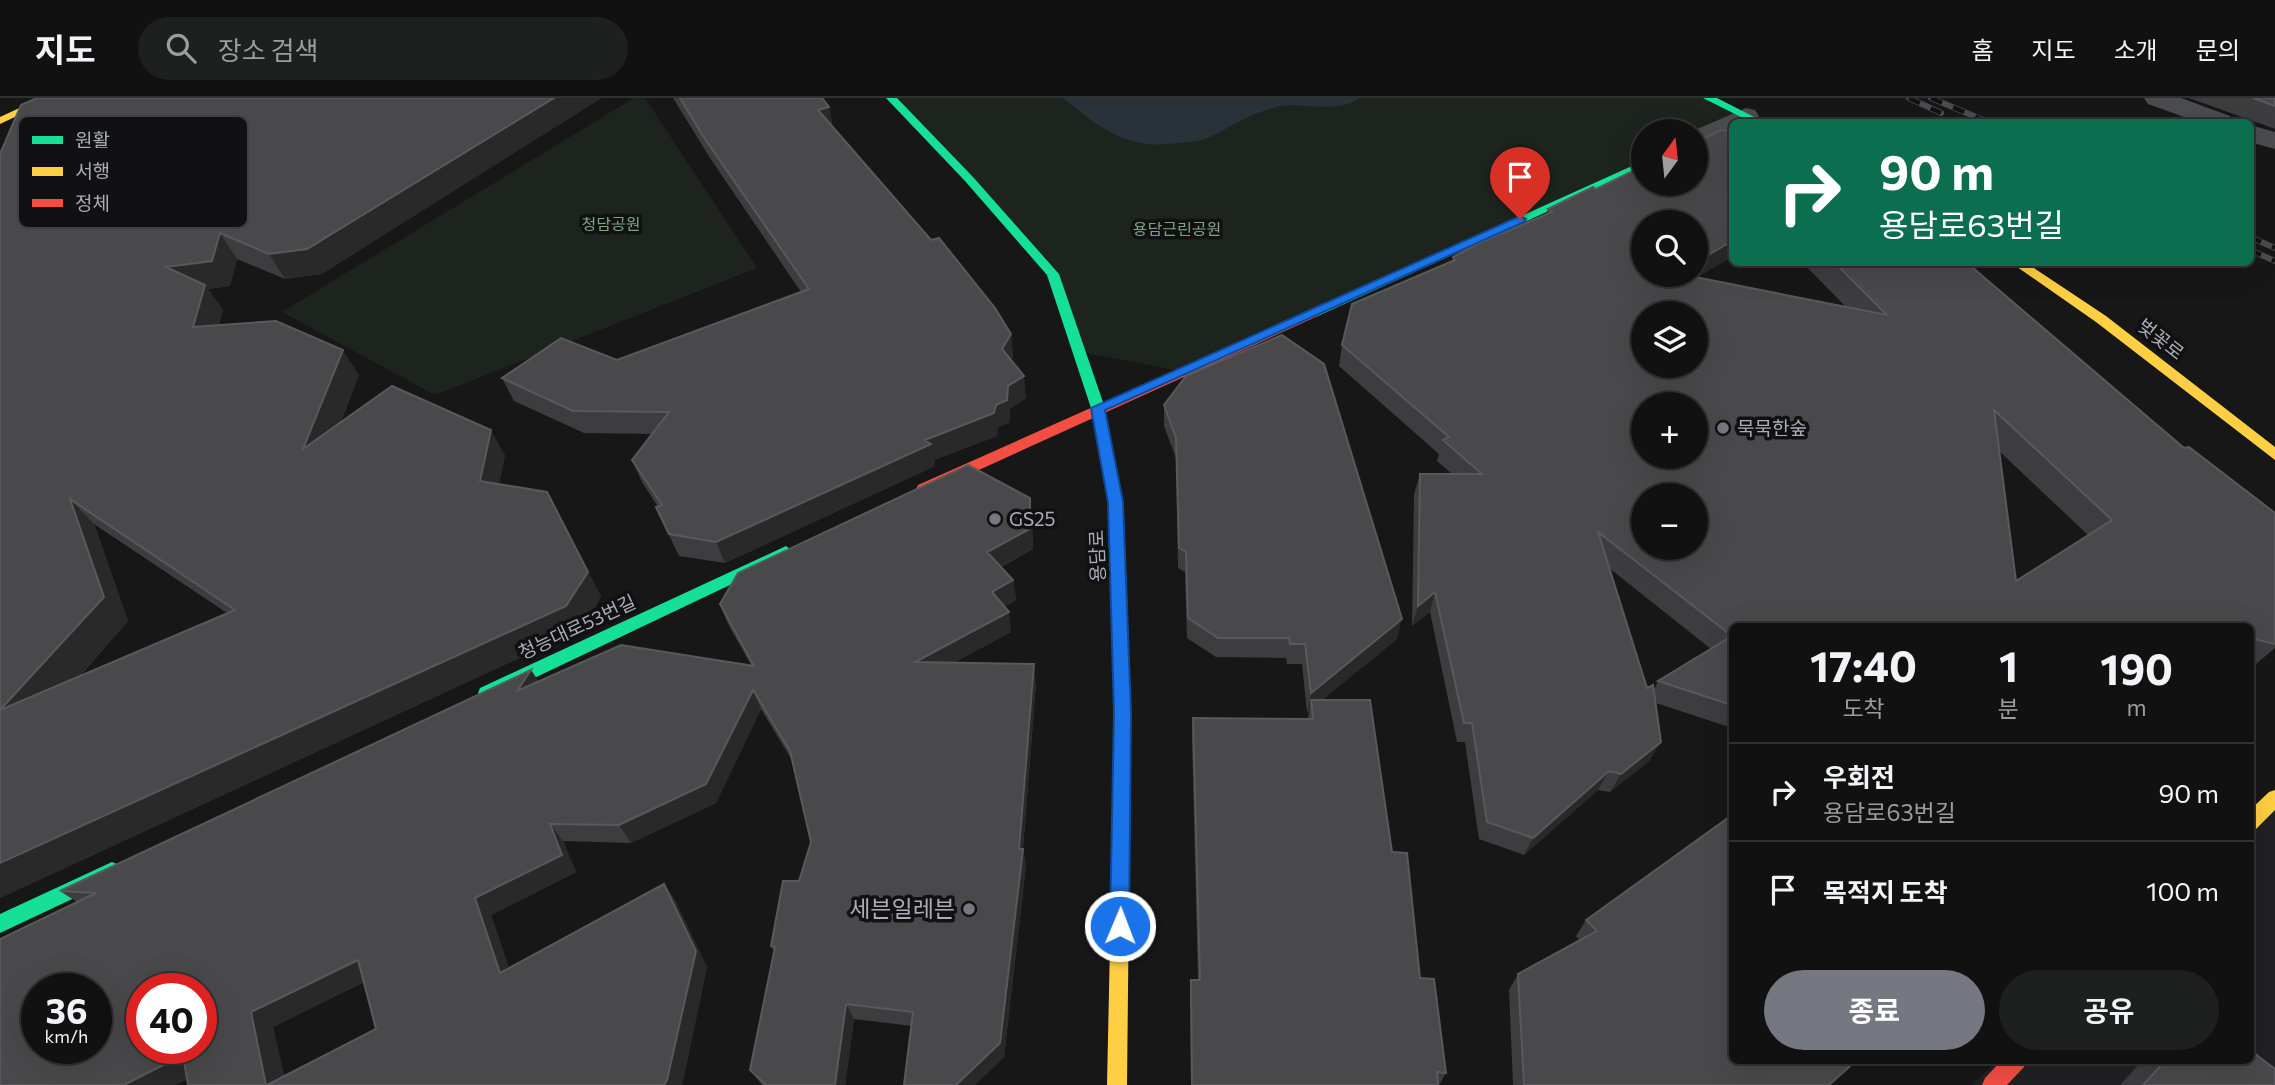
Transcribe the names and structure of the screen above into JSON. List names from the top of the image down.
{
  "streets": {
    "street": ["벚꽃로", "용담로", "청능대로53번길"]
  },
  "parks": ["청담공원", "용담근린공원"],
  "places": ["묵묵한숲", "GS25", "세븐일레븐"],
  "legend": ["원활", "서행", "정체"],
  "north": "top",
  "page": {
    "header": "지도",
    "search": "장소 검색",
    "nav": [
      "홈",
      "지도",
      "소개",
      "문의"
    ],
    "map_buttons": ["+", "−"],
    "turn": ["90 m", "용담로63번길"],
    "eta": [
      "17:40",
      "도착",
      "1",
      "분",
      "190",
      "m"
    ],
    "list": [
      {
        "name": "우회전",
        "note": "용담로63번길",
        "value": "90 m"
      },
      {
        "name": "목적지 도착",
        "value": "100 m"
      }
    ],
    "buttons": ["종료", "공유"],
    "speed": "36 km/h",
    "limit": "40"
  }
}
